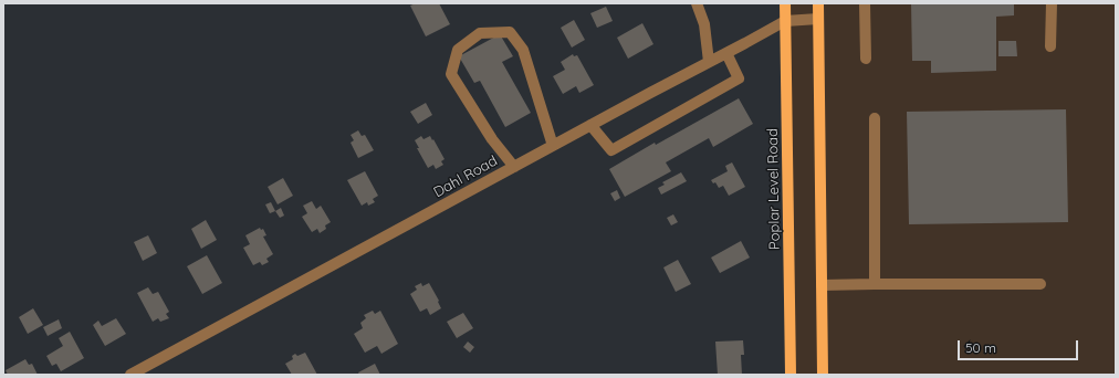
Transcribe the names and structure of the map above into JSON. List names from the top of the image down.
{
  "streets": {
    "main road": ["Poplar Level Road"],
    "street": ["Dahl Road"]
  },
  "crossings": [
    ["Dahl Road", "Poplar Level Road"]
  ],
  "scale_bar": "50 m"
}
